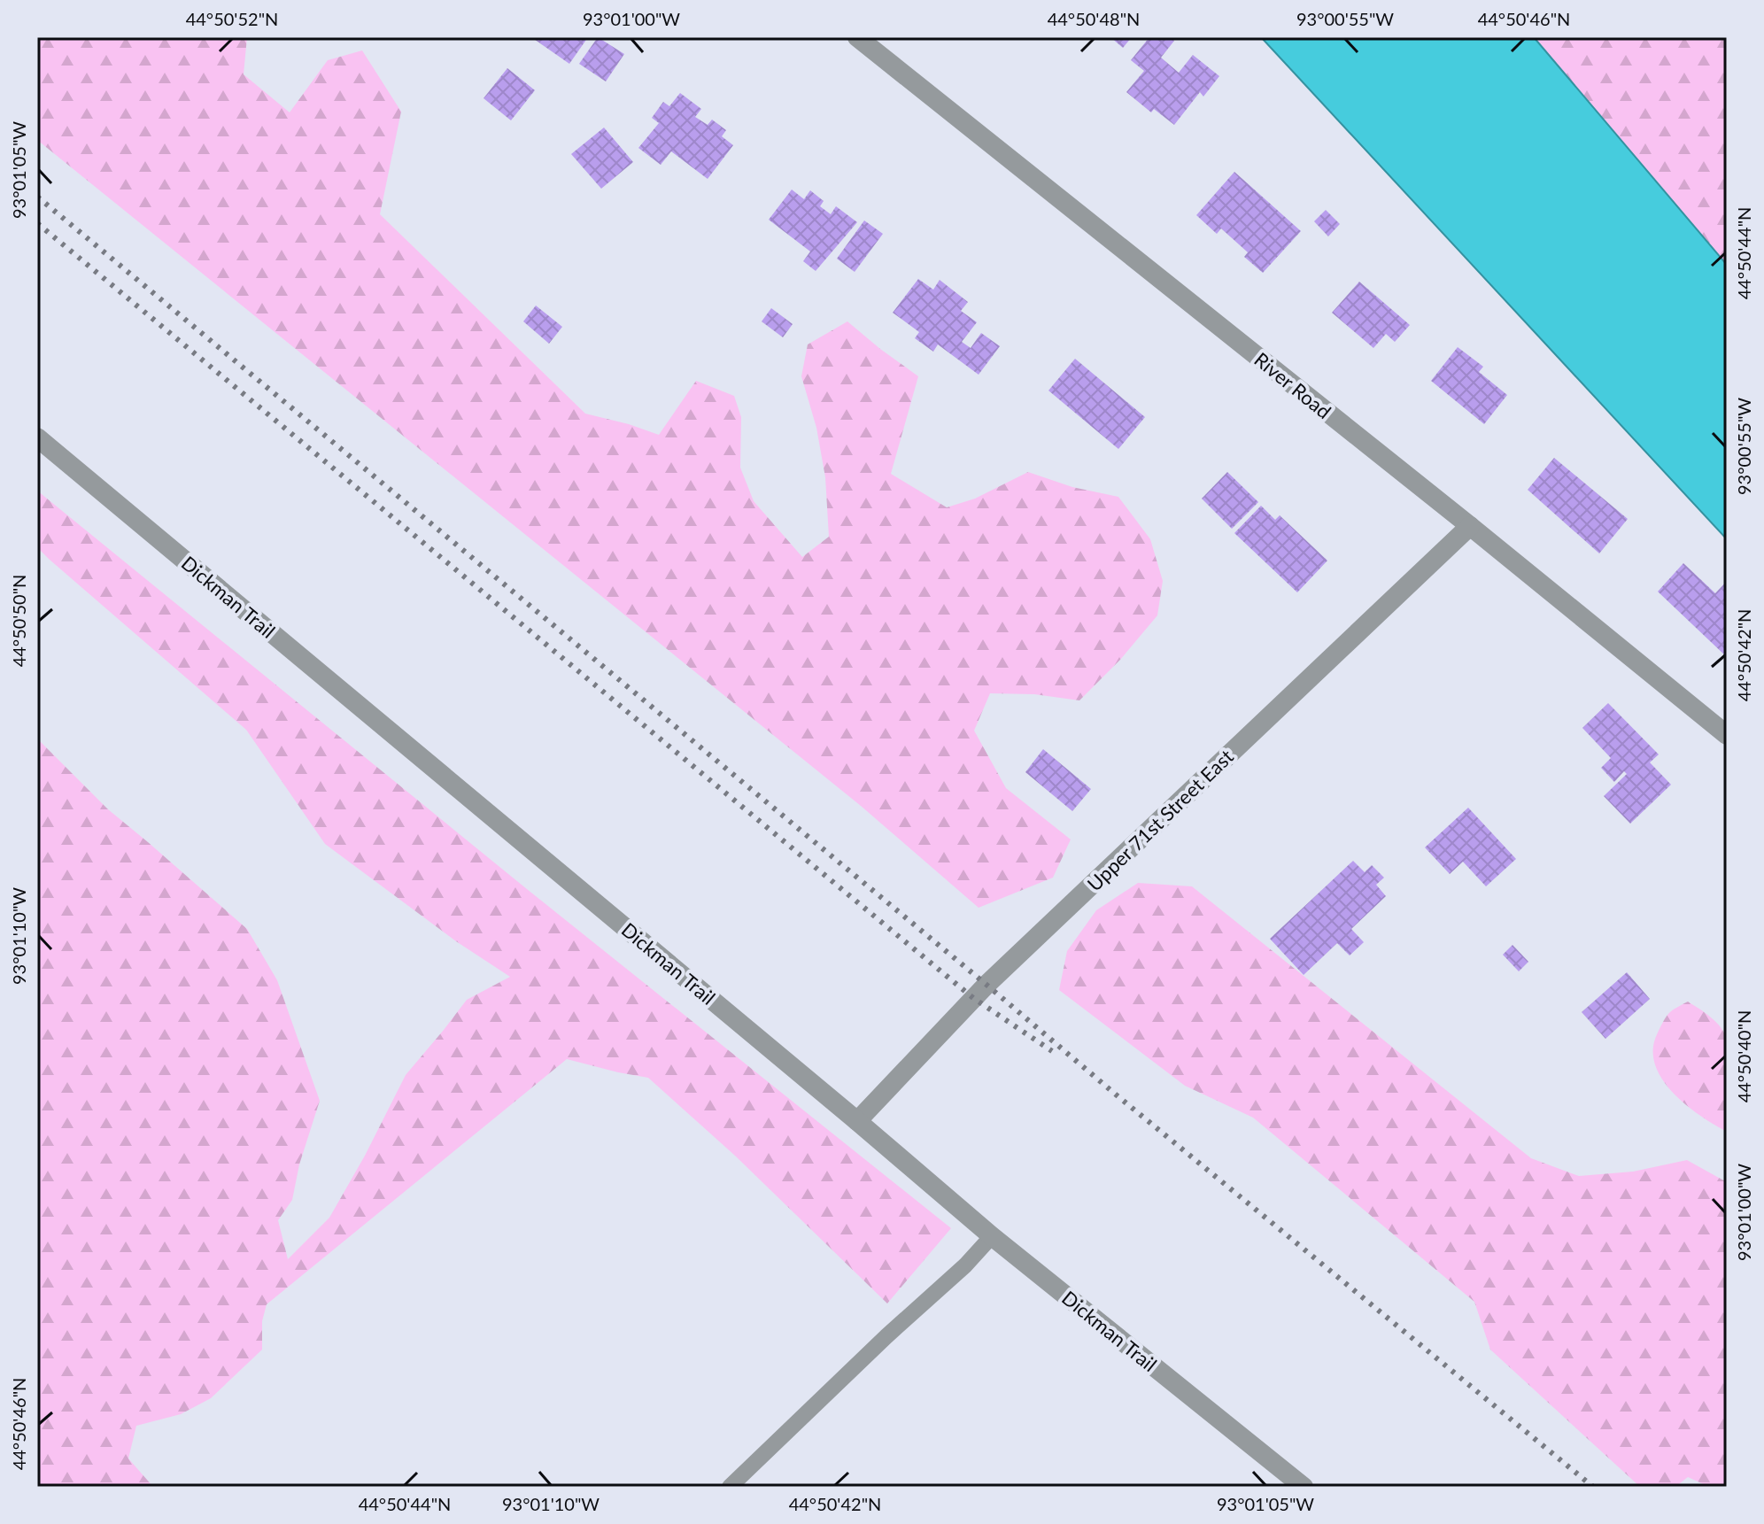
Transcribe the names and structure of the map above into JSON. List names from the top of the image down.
{
  "streets": {
    "street": ["River Road", "Dickman Trail", "Upper 71st Street East"]
  },
  "crossings": [
    ["River Road", "Upper 71st Street East"],
    ["Dickman Trail", "Upper 71st Street East"]
  ],
  "coordinates": [
    "44°50'52\"N",
    "93°01'00\"W",
    "44°50'48\"N",
    "93°00'55\"W",
    "44°50'46\"N",
    "93°01'05\"W",
    "44°50'44\"N",
    "44°50'50\"N",
    "44°50'42\"N",
    "93°01'10\"W",
    "44°50'40\"N"
  ]
}
